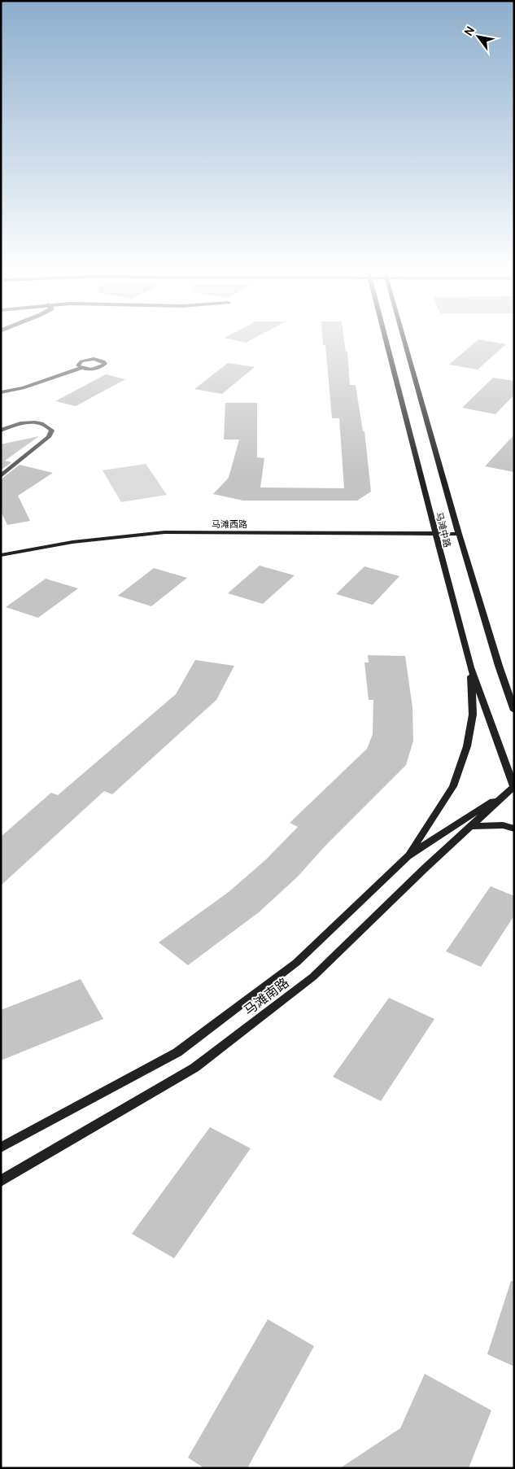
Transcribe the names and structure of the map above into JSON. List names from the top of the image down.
{
  "streets": {
    "main road": ["马滩西路", "马滩中路", "马滩南路"]
  },
  "crossings": [
    ["马滩西路", "马滩中路"],
    ["马滩中路", "马滩南路"]
  ],
  "north": "top left"
}
